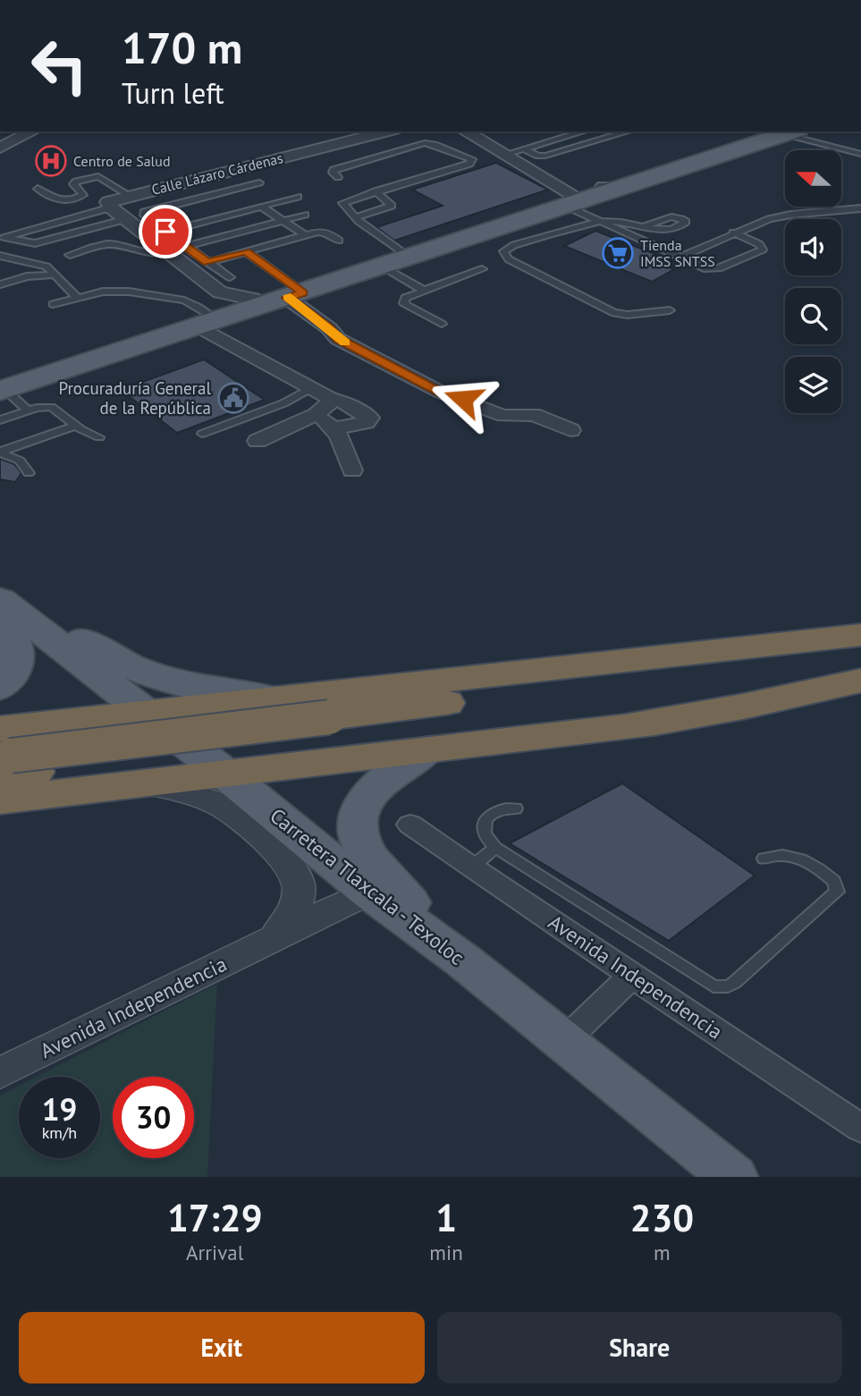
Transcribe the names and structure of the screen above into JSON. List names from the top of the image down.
{
  "streets": {
    "main road": ["Carretera Tlaxcala - Texoloc"],
    "street": ["Calle Lázaro Cárdenas", "Avenida Independencia"]
  },
  "crossings": [
    ["Carretera Tlaxcala - Texoloc", "Avenida Independencia"]
  ],
  "places": {
    "hospital": ["Centro de Salud"],
    "supermarket": ["Tienda IMSS SNTSS"],
    "public building": ["Procuraduría General de la República"]
  },
  "north": "left",
  "page": {
    "turn": ["170 m", "Turn left"],
    "speed": "19 km/h",
    "limit": "30",
    "eta": [
      "17:29",
      "Arrival",
      "1",
      "min",
      "230",
      "m"
    ],
    "buttons": ["Exit", "Share"]
  }
}
